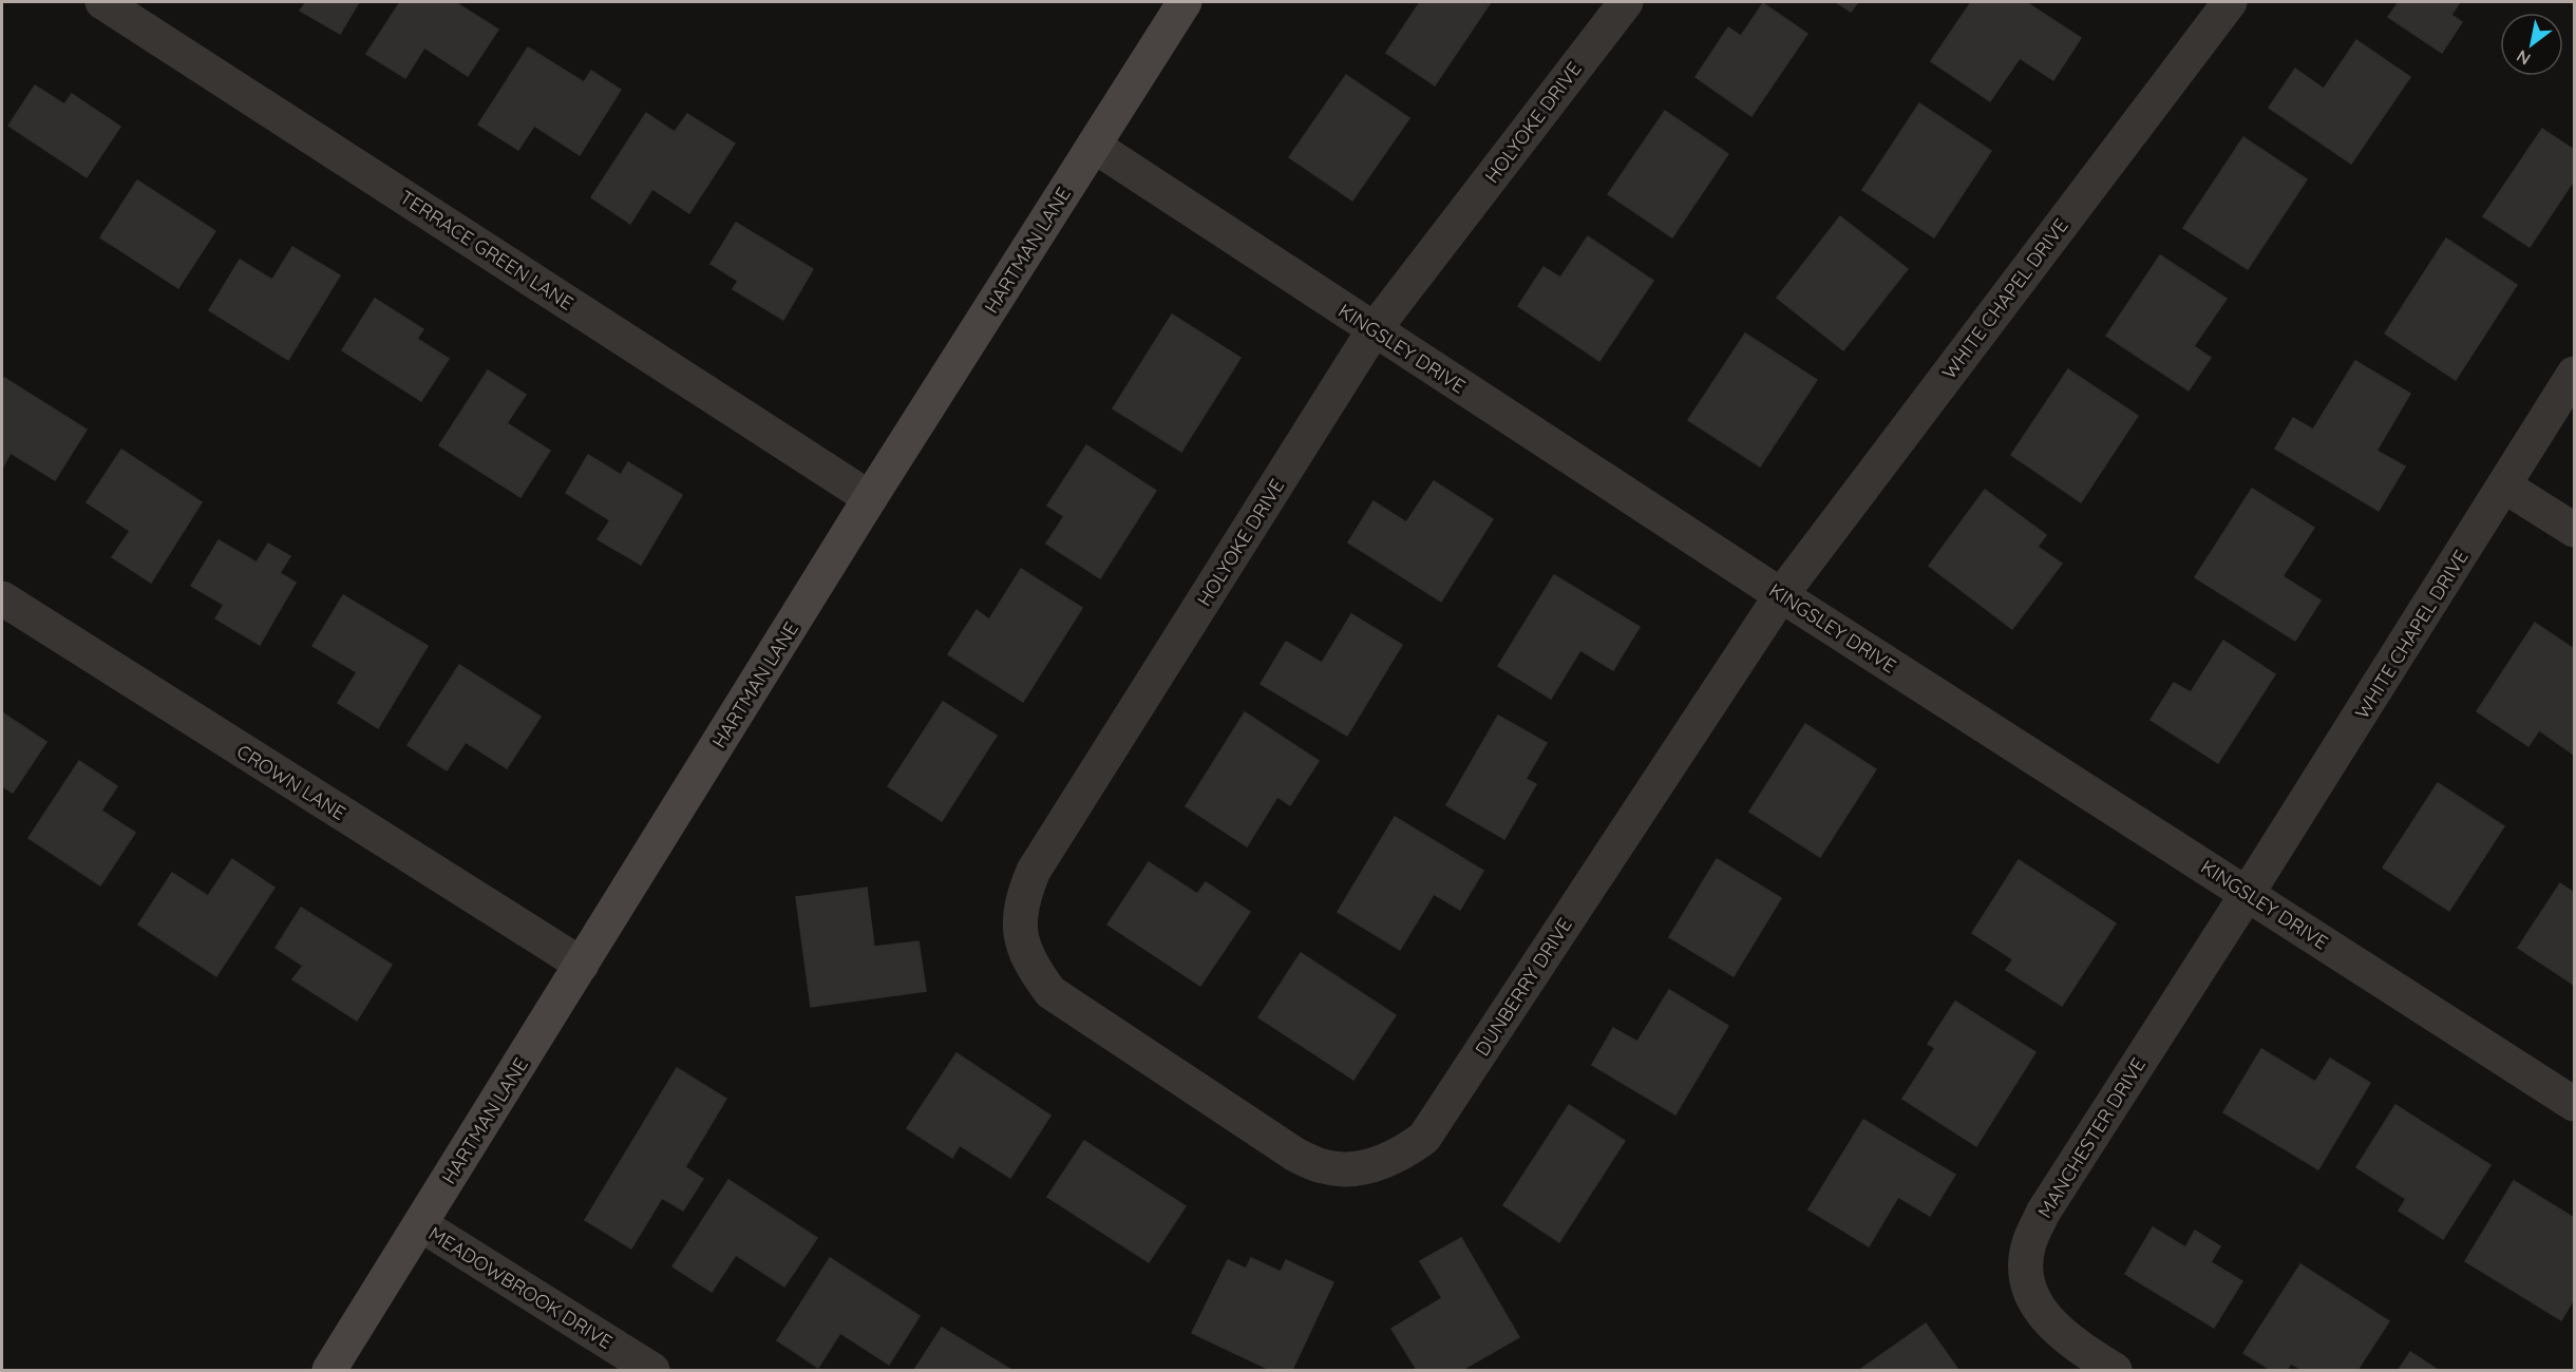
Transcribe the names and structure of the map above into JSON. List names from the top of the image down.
{
  "streets": {
    "street": [
      "HOLYOKE DRIVE",
      "TERRACE GREEN LANE",
      "HARTMAN LANE",
      "WHITE CHAPEL DRIVE",
      "KINGSLEY DRIVE",
      "CROWN LANE",
      "DUNBERRY DRIVE",
      "MANCHESTER DRIVE",
      "MEADOWBROOK DRIVE"
    ]
  },
  "crossings": [
    ["HOLYOKE DRIVE", "KINGSLEY DRIVE"],
    ["HOLYOKE DRIVE", "DUNBERRY DRIVE"],
    ["TERRACE GREEN LANE", "HARTMAN LANE"],
    ["HARTMAN LANE", "KINGSLEY DRIVE"],
    ["HARTMAN LANE", "CROWN LANE"],
    ["HARTMAN LANE", "MEADOWBROOK DRIVE"],
    ["WHITE CHAPEL DRIVE", "KINGSLEY DRIVE"],
    ["WHITE CHAPEL DRIVE", "DUNBERRY DRIVE"],
    ["WHITE CHAPEL DRIVE", "MANCHESTER DRIVE"],
    ["KINGSLEY DRIVE", "DUNBERRY DRIVE"],
    ["KINGSLEY DRIVE", "MANCHESTER DRIVE"]
  ],
  "north": "bottom left"
}
